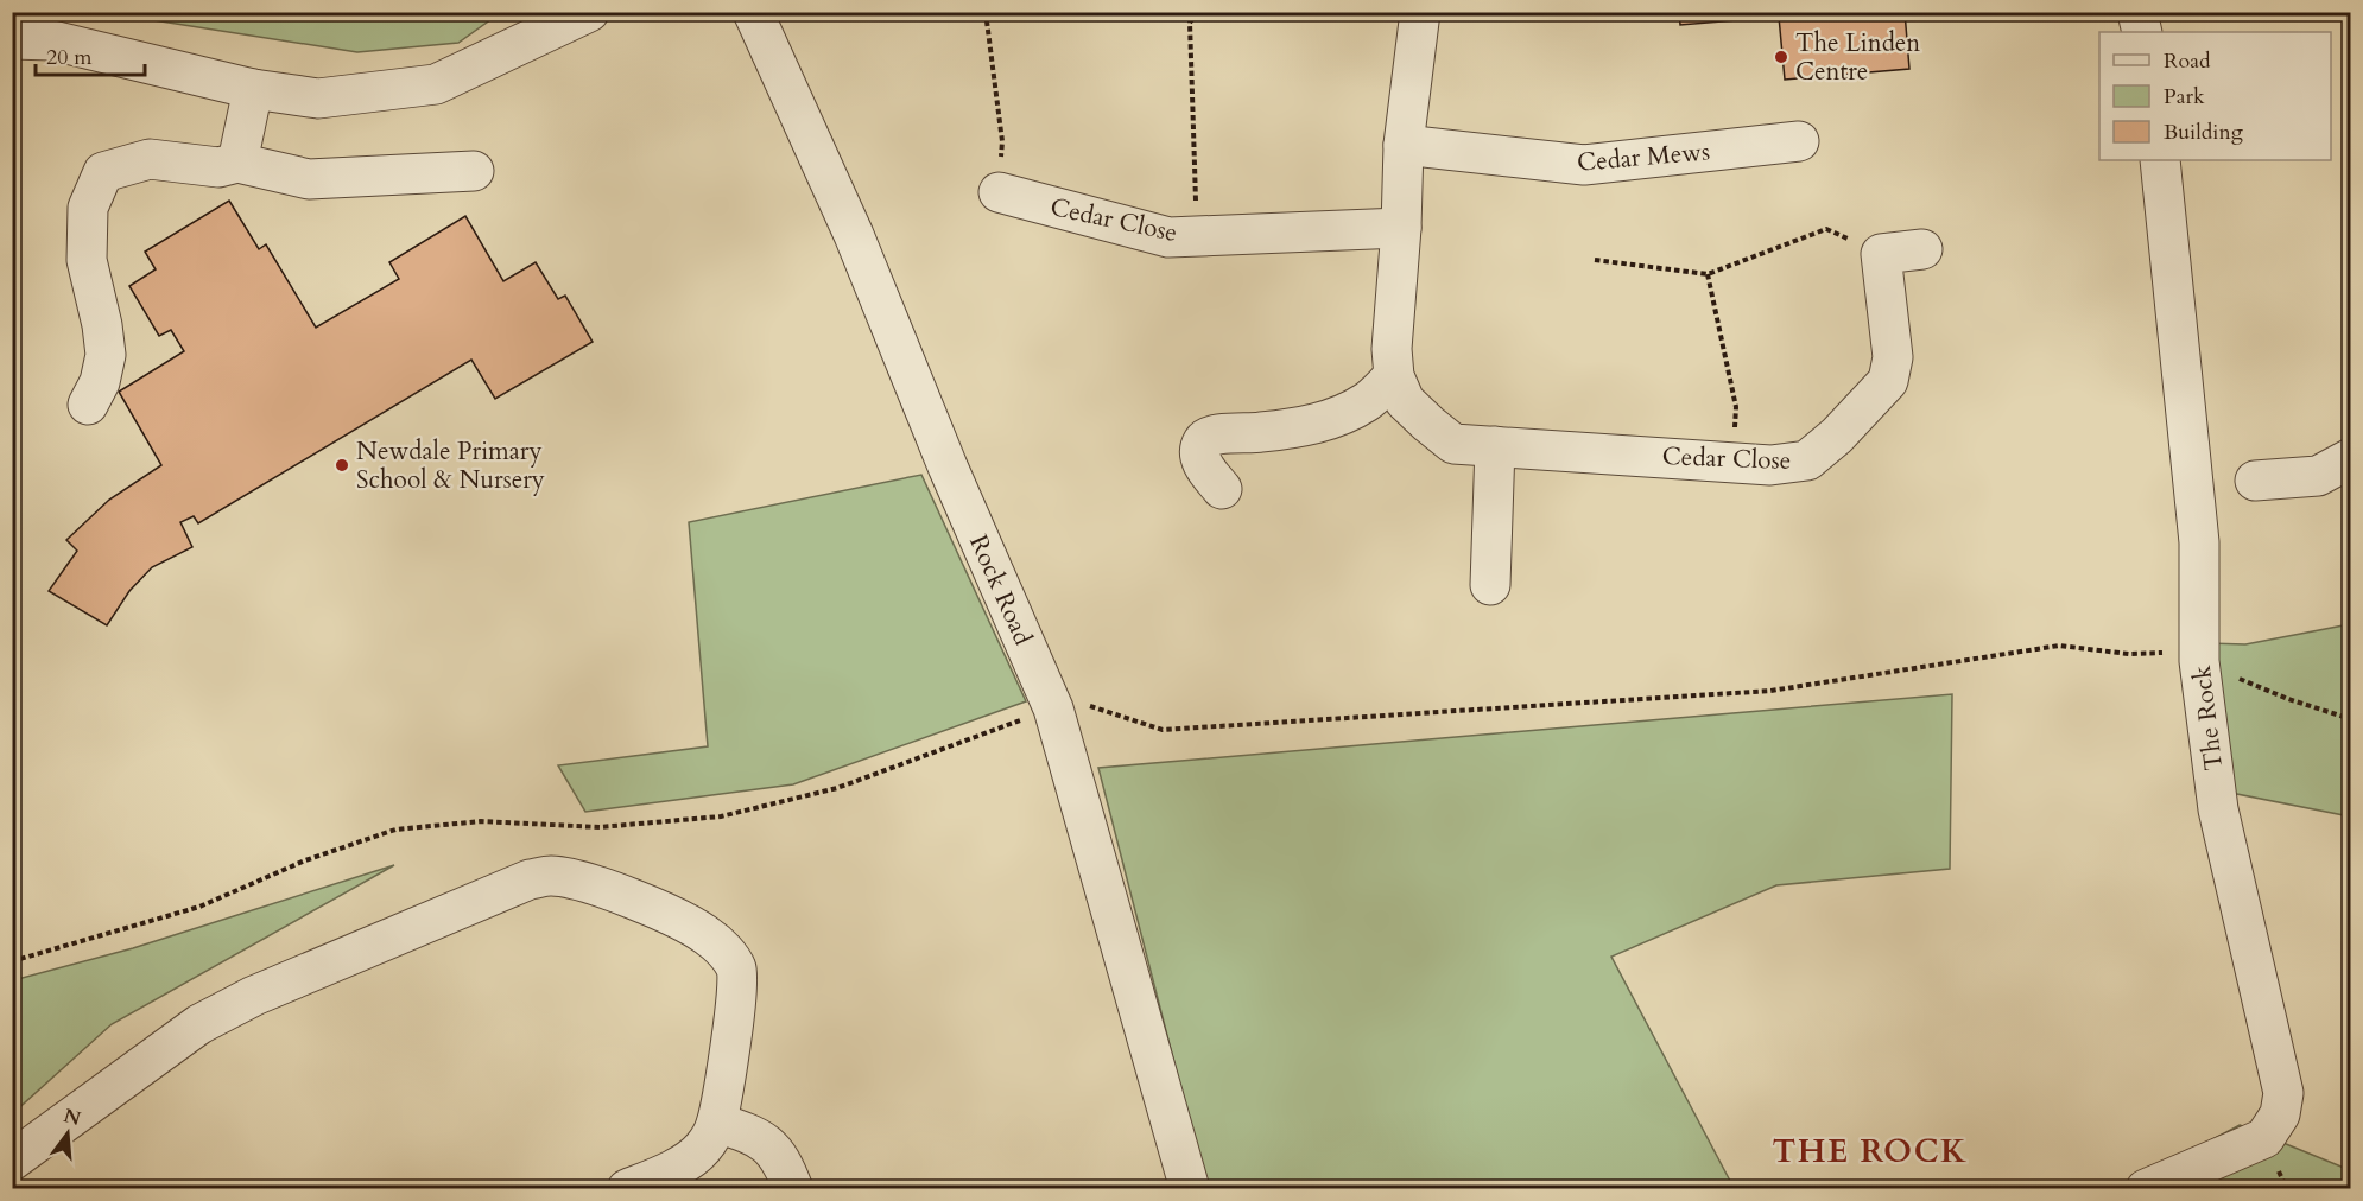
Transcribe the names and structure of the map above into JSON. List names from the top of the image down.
{
  "streets": {
    "street": [
      "Cedar Mews",
      "Cedar Close",
      "Rock Road",
      "The Rock"
    ]
  },
  "crossings": [
    ["Cedar Mews", "Cedar Close"]
  ],
  "districts": ["THE ROCK"],
  "places": ["The Linden Centre", "Newdale Primary School & Nursery"],
  "legend": ["Road", "Park", "Building"],
  "scale_bar": "20 m",
  "north": "top"
}
